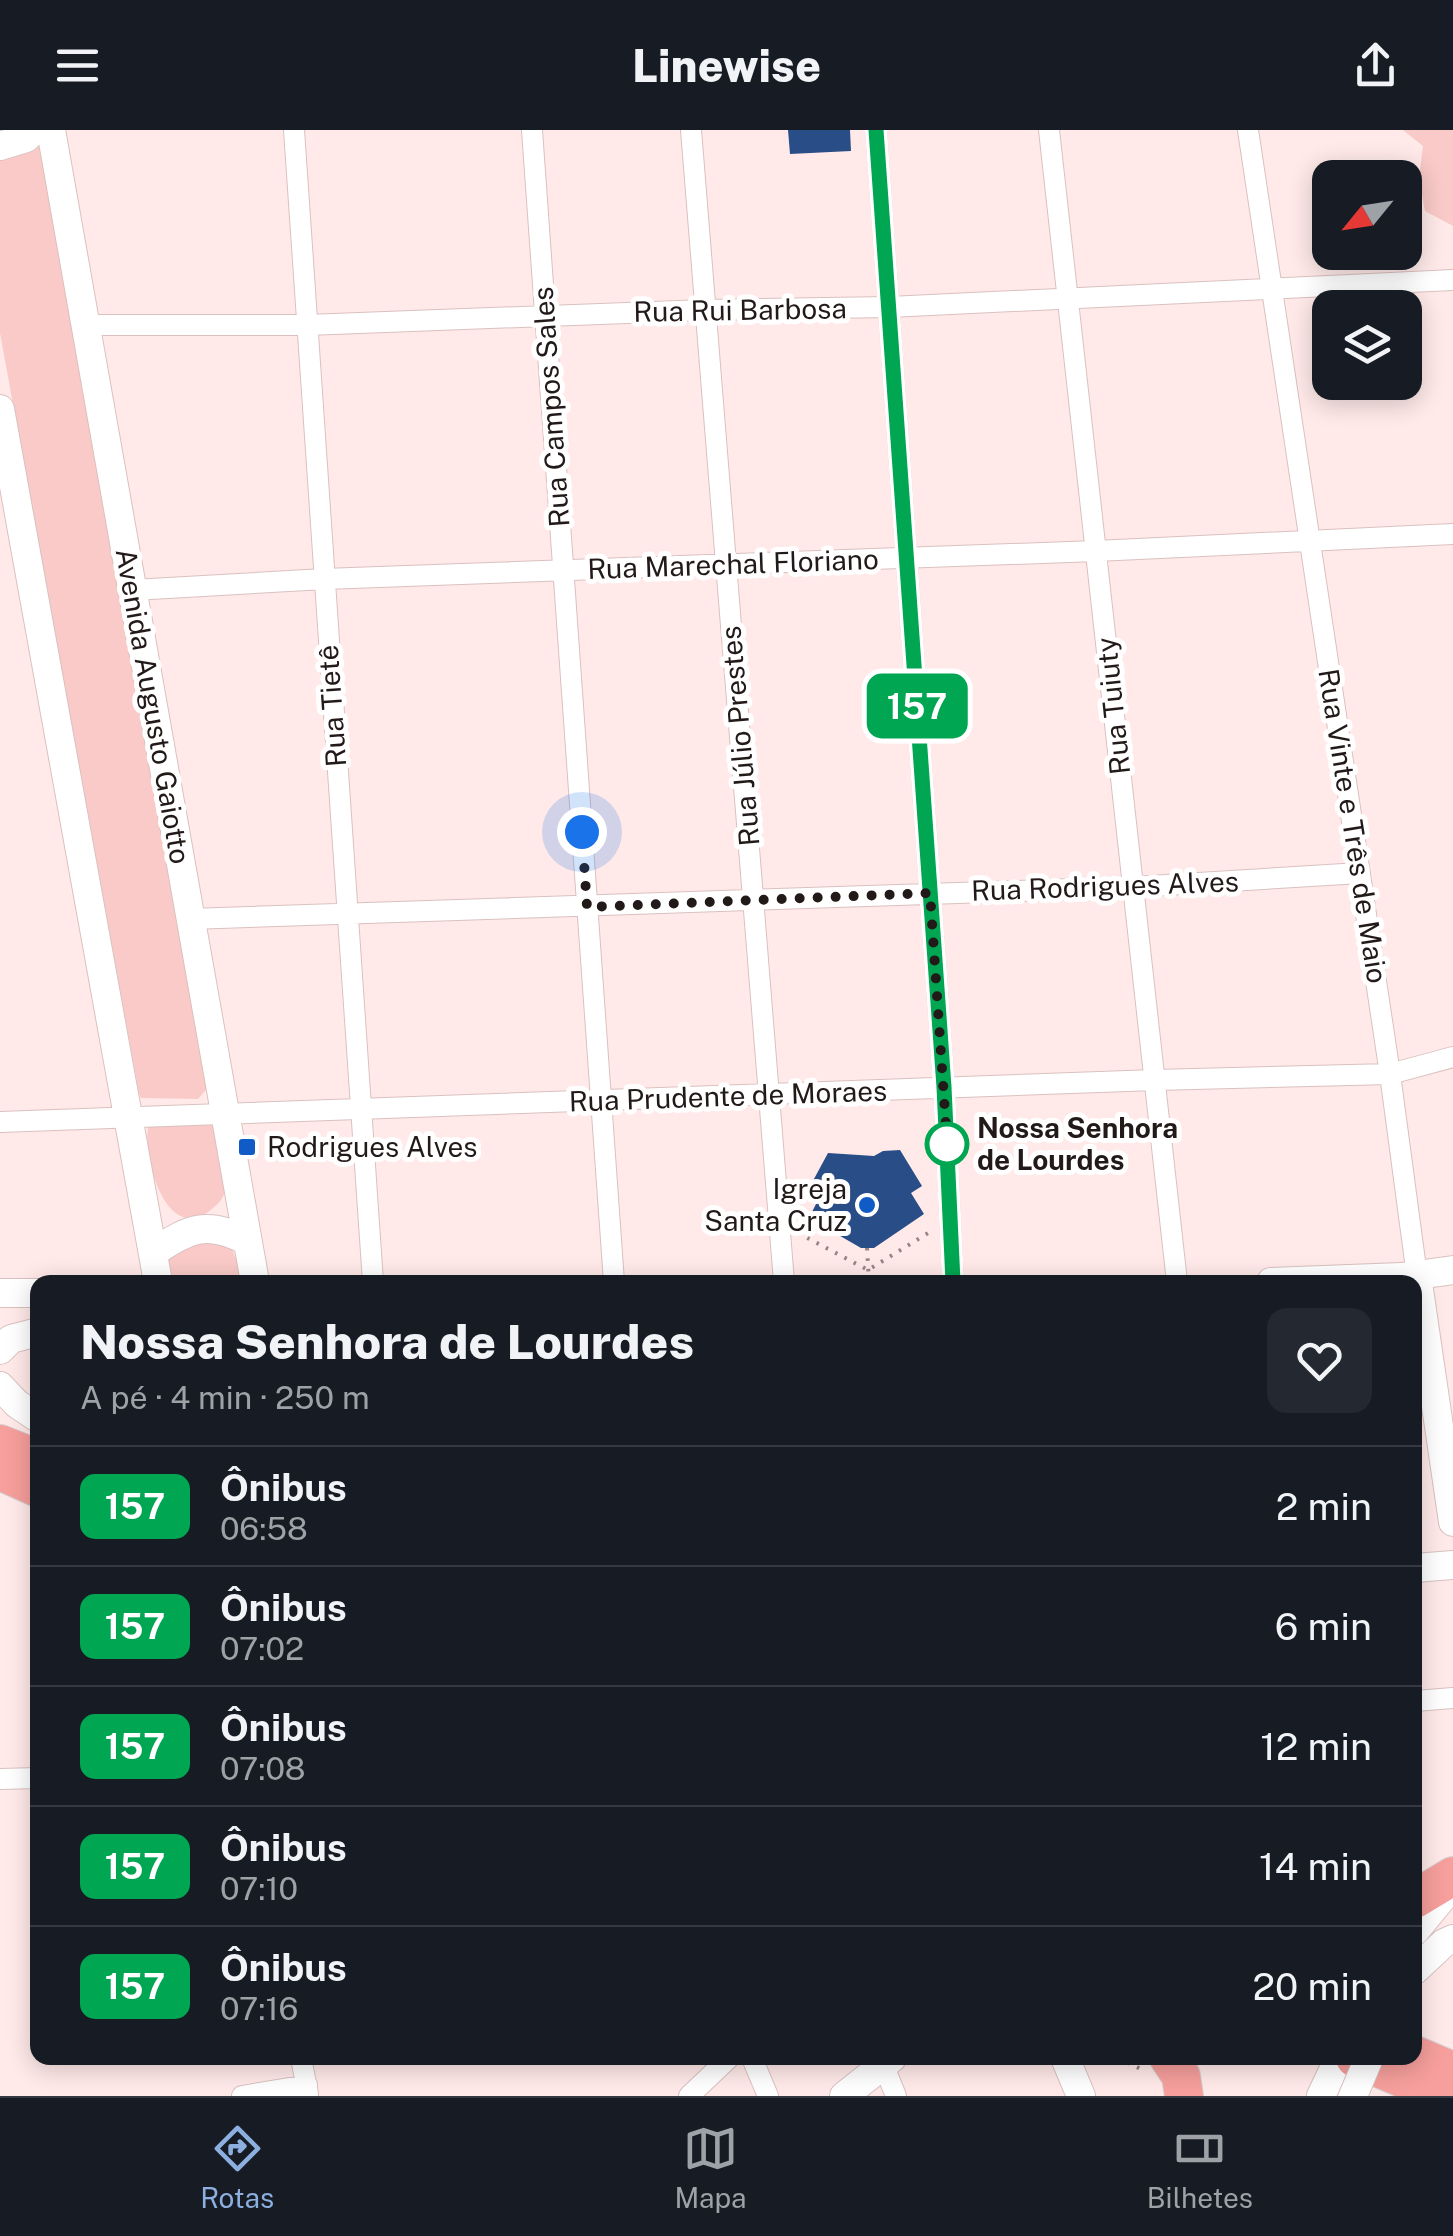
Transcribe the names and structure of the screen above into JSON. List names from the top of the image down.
{
  "streets": {
    "street": [
      "Rua Rui Barbosa",
      "Rua Campos Sales",
      "Rua Marechal Floriano",
      "Avenida Augusto Gaiotto",
      "Rua Tietê",
      "Rua Tuiuty",
      "Rua Júlio Prestes",
      "Rua Vinte e Três de Maio",
      "Rua Rodrigues Alves",
      "Rua Prudente de Moraes"
    ]
  },
  "crossings": [
    ["Rua Rui Barbosa", "Rua Campos Sales"],
    ["Rua Rui Barbosa", "Avenida Augusto Gaiotto"],
    ["Rua Rui Barbosa", "Rua Tietê"],
    ["Rua Rui Barbosa", "Rua Tuiuty"],
    ["Rua Rui Barbosa", "Rua Júlio Prestes"],
    ["Rua Rui Barbosa", "Rua Vinte e Três de Maio"],
    ["Rua Campos Sales", "Rua Marechal Floriano"],
    ["Rua Campos Sales", "Rua Rodrigues Alves"],
    ["Rua Campos Sales", "Rua Prudente de Moraes"],
    ["Rua Marechal Floriano", "Avenida Augusto Gaiotto"],
    ["Rua Marechal Floriano", "Rua Tietê"],
    ["Rua Marechal Floriano", "Rua Tuiuty"],
    ["Rua Marechal Floriano", "Rua Júlio Prestes"],
    ["Rua Marechal Floriano", "Rua Vinte e Três de Maio"],
    ["Avenida Augusto Gaiotto", "Rua Rodrigues Alves"],
    ["Avenida Augusto Gaiotto", "Rua Prudente de Moraes"],
    ["Rua Tietê", "Rua Rodrigues Alves"],
    ["Rua Tietê", "Rua Prudente de Moraes"],
    ["Rua Tuiuty", "Rua Rodrigues Alves"],
    ["Rua Tuiuty", "Rua Prudente de Moraes"],
    ["Rua Júlio Prestes", "Rua Rodrigues Alves"],
    ["Rua Júlio Prestes", "Rua Prudente de Moraes"],
    ["Rua Vinte e Três de Maio", "Rua Rodrigues Alves"],
    ["Rua Vinte e Três de Maio", "Rua Prudente de Moraes"]
  ],
  "places": {
    "other": ["Nossa Senhora de Lourdes", "Igreja Santa Cruz"],
    "transit": ["Rodrigues Alves"]
  },
  "lines": ["bus line 157"],
  "north": "bottom left",
  "page": {
    "header": "Linewise",
    "on_map": "157",
    "heading": ["Nossa Senhora de Lourdes", "A pé · 4 min · 250 m"],
    "list": [
      {
        "mark": "157",
        "name": "Ônibus",
        "note": "06:58",
        "value": "2 min"
      },
      {
        "mark": "157",
        "name": "Ônibus",
        "note": "07:02",
        "value": "6 min"
      },
      {
        "mark": "157",
        "name": "Ônibus",
        "note": "07:08",
        "value": "12 min"
      },
      {
        "mark": "157",
        "name": "Ônibus",
        "note": "07:10",
        "value": "14 min"
      },
      {
        "mark": "157",
        "name": "Ônibus",
        "note": "07:16",
        "value": "20 min"
      }
    ],
    "tabs": ["Rotas", "Mapa", "Bilhetes"]
  }
}
